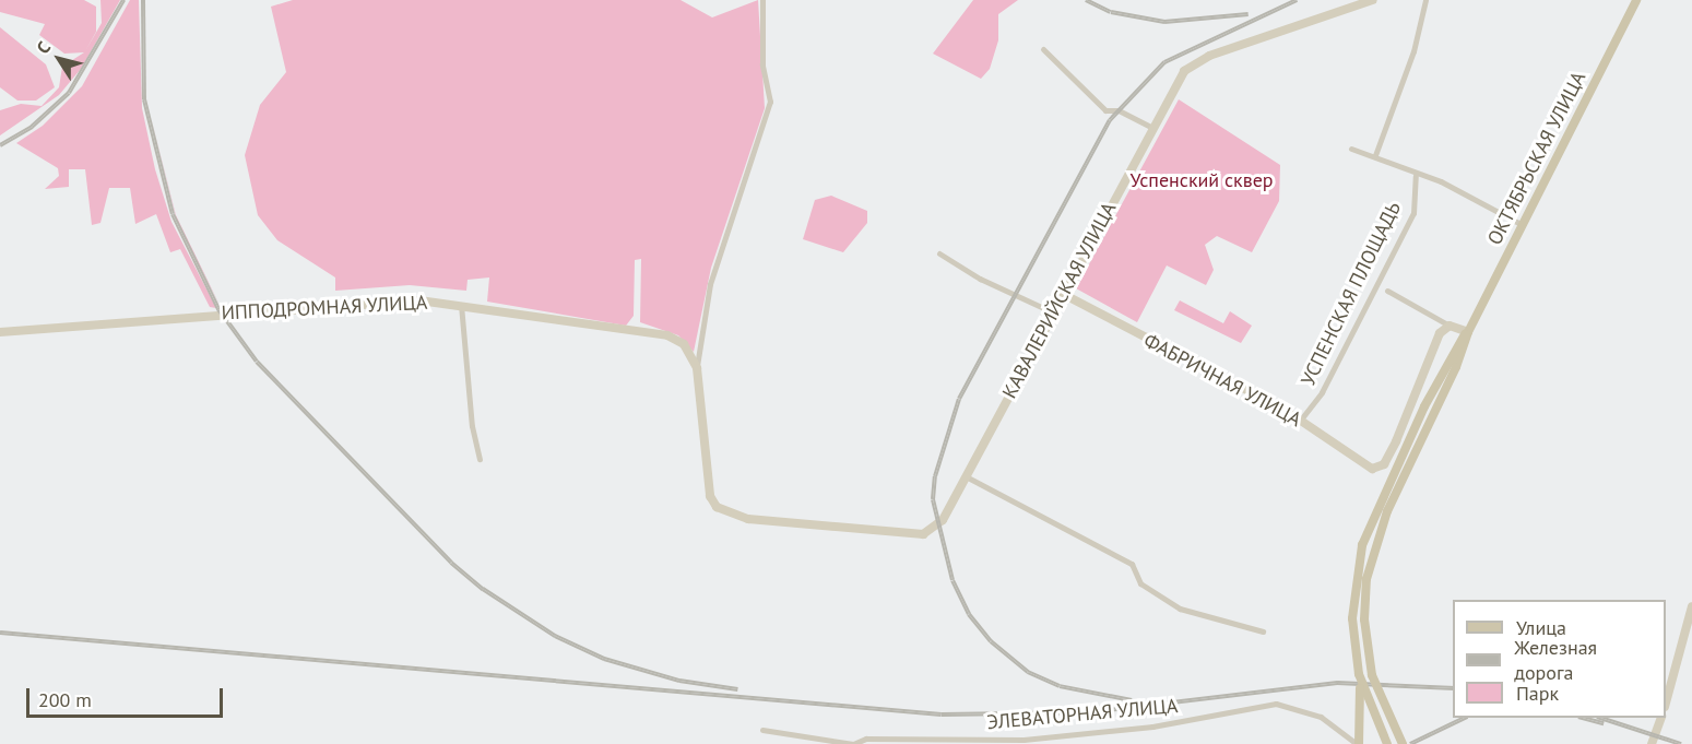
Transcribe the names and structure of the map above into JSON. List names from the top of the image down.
{
  "streets": {
    "main road": ["ОКТЯБРЬСКАЯ УЛИЦА"],
    "street": [
      "УСПЕНСКАЯ ПЛОЩАДЬ",
      "КАВАЛЕРИЙСКАЯ УЛИЦА",
      "ИППОДРОМНАЯ УЛИЦА",
      "ФАБРИЧНАЯ УЛИЦА",
      "ЭЛЕВАТОРНАЯ УЛИЦА"
    ]
  },
  "crossings": [
    ["УСПЕНСКАЯ ПЛОЩАДЬ", "ФАБРИЧНАЯ УЛИЦА"],
    ["КАВАЛЕРИЙСКАЯ УЛИЦА", "ИППОДРОМНАЯ УЛИЦА"],
    ["КАВАЛЕРИЙСКАЯ УЛИЦА", "ФАБРИЧНАЯ УЛИЦА"]
  ],
  "parks": ["Успенский сквер"],
  "legend": ["Улица", "Железная дорога", "Парк"],
  "scale_bar": "200 m",
  "north": "top left"
}
